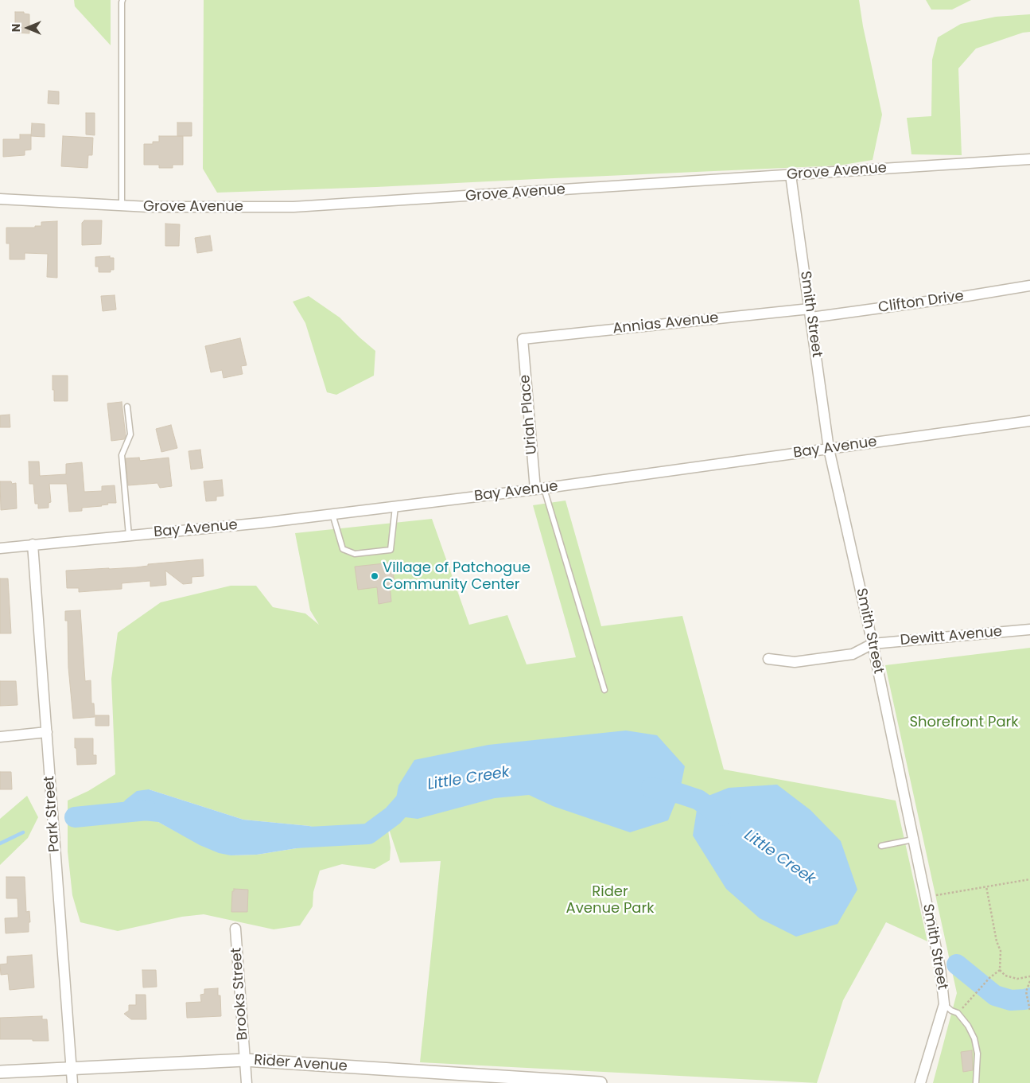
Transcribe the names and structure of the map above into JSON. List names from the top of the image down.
{
  "streets": {
    "street": [
      "Grove Avenue",
      "Clifton Drive",
      "Smith Street",
      "Annias Avenue",
      "Uriah Place",
      "Bay Avenue",
      "Dewitt Avenue",
      "Park Street",
      "Brooks Street",
      "Rider Avenue"
    ]
  },
  "crossings": [
    ["Grove Avenue", "Smith Street"],
    ["Clifton Drive", "Smith Street"],
    ["Clifton Drive", "Annias Avenue"],
    ["Smith Street", "Annias Avenue"],
    ["Smith Street", "Bay Avenue"],
    ["Smith Street", "Dewitt Avenue"],
    ["Annias Avenue", "Uriah Place"],
    ["Uriah Place", "Bay Avenue"],
    ["Bay Avenue", "Park Street"],
    ["Park Street", "Rider Avenue"],
    ["Brooks Street", "Rider Avenue"]
  ],
  "water": ["Little Creek"],
  "parks": ["Shorefront Park", "Rider Avenue Park"],
  "places": ["Village of Patchogue Community Center"],
  "north": "left"
}
